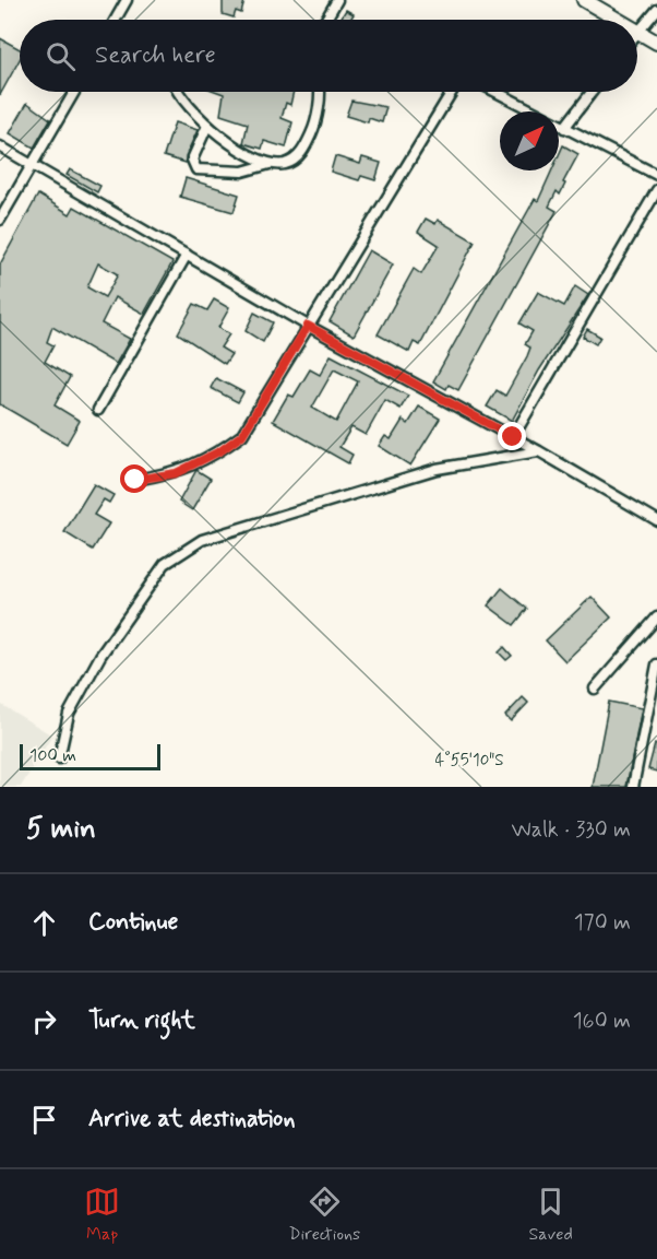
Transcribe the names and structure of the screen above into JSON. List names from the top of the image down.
{
  "scale_bar": "100 m",
  "north": "top right",
  "page": {
    "search": "Search here",
    "scale": "100 m",
    "heading": ["5 min", "Walk · 330 m"],
    "list": [
      ["Continue", "170 m"],
      ["Turn right", "160 m"],
      "Arrive at destination"
    ],
    "nav": ["Map", "Directions", "Saved"]
  },
  "coordinates": ["4°55'10\"S"]
}
